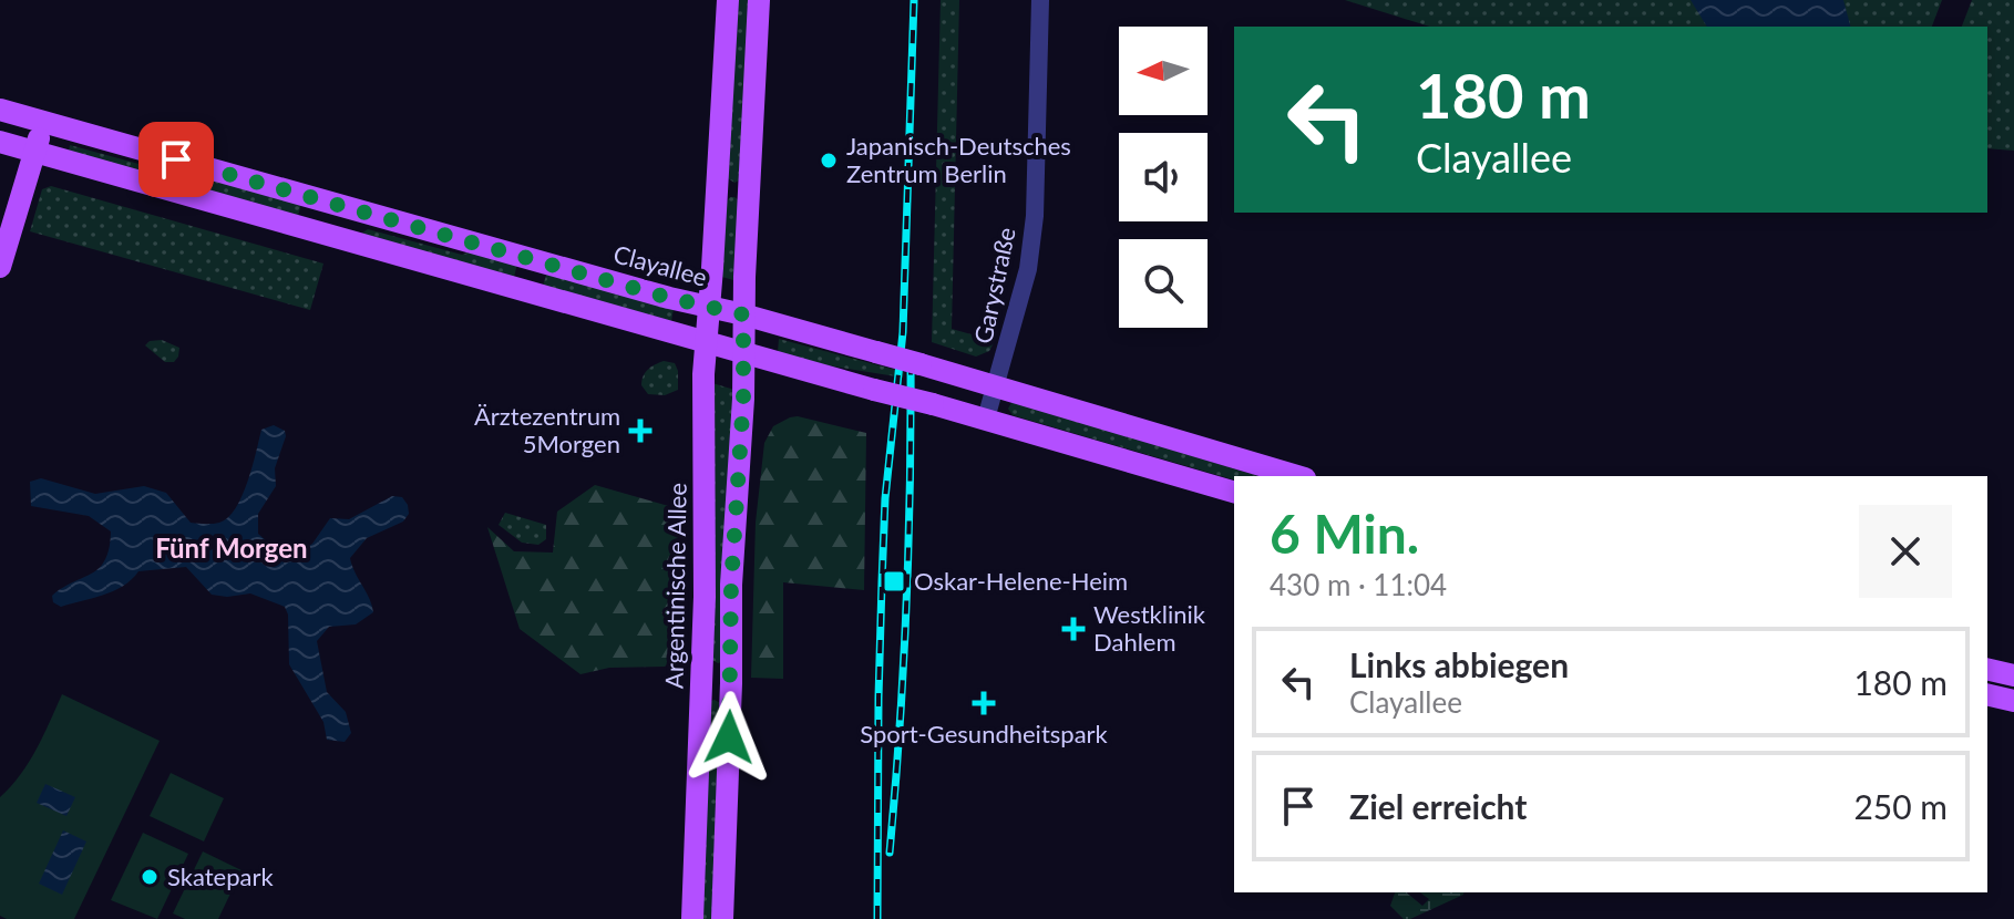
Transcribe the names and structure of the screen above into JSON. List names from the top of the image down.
{
  "streets": {
    "main road": ["Clayallee", "Argentinische Allee"],
    "street": ["Garystraße"]
  },
  "crossings": [
    ["Clayallee", "Garystraße"],
    ["Clayallee", "Argentinische Allee"]
  ],
  "districts": ["Fünf Morgen"],
  "places": {
    "other": ["Japanisch-Deutsches Zentrum Berlin", "Skatepark"],
    "health": ["Ärztezentrum 5Morgen", "Westklinik Dahlem", "Sport-Gesundheitspark"],
    "transit": ["Oskar-Helene-Heim"]
  },
  "north": "left",
  "page": {
    "turn": ["180 m", "Clayallee"],
    "heading": ["6 Min.", "430 m · 11:04"],
    "list": [
      {
        "name": "Links abbiegen",
        "note": "Clayallee",
        "value": "180 m"
      },
      {
        "name": "Ziel erreicht",
        "value": "250 m"
      }
    ]
  }
}
